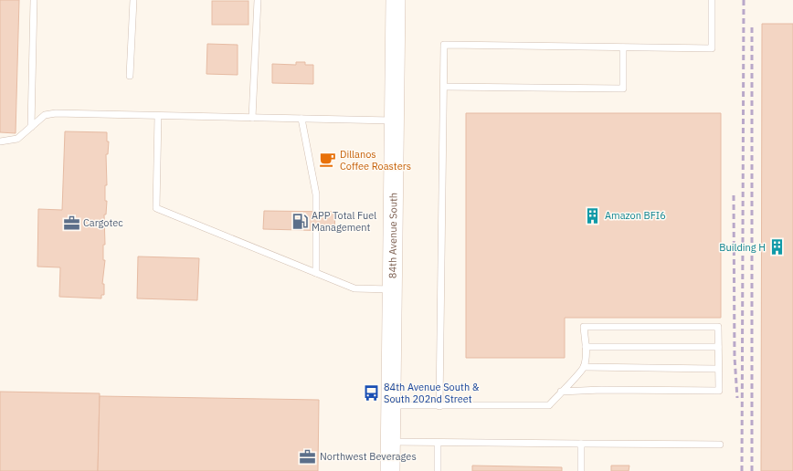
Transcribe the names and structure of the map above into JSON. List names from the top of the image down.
{
  "streets": {
    "main road": ["84th Avenue South"]
  },
  "places": {
    "cafe": ["Dillanos Coffee Roasters"],
    "building": ["Amazon BFI6", "Building H"],
    "fuel station": ["APP Total Fuel Management"],
    "office": ["Cargotec", "Northwest Beverages"],
    "bus stop": ["84th Avenue South & South 202nd Street"]
  }
}
